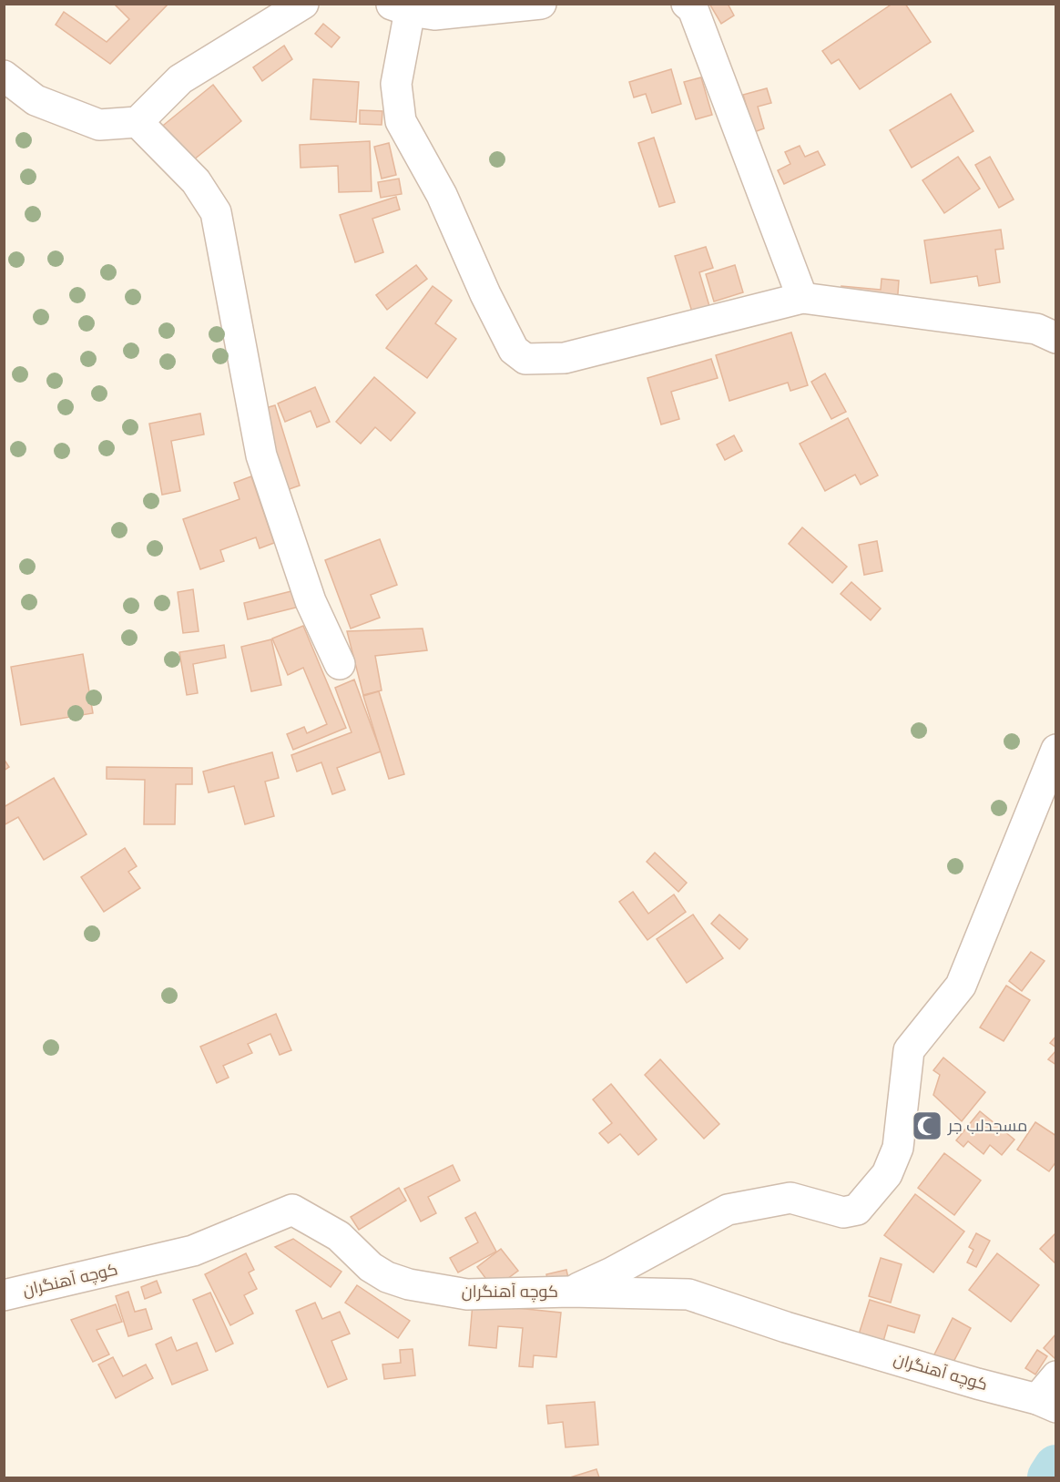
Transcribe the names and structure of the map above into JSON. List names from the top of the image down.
{
  "streets": {
    "street": ["کوچه آهنگران"]
  },
  "places": {
    "mosque": ["مسجدلب جر"]
  }
}
